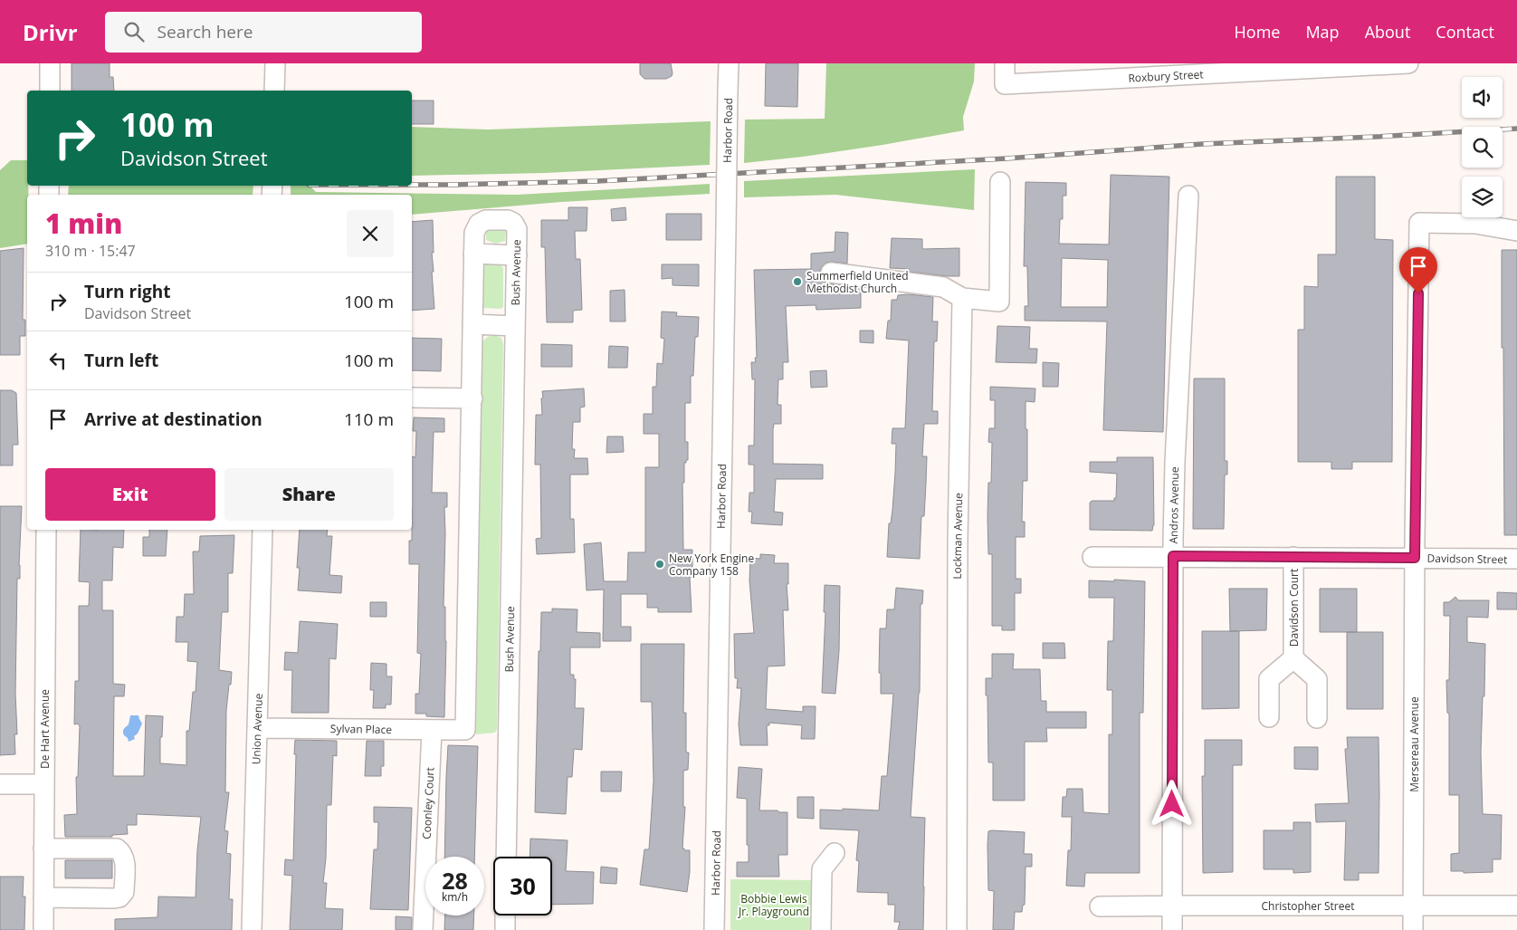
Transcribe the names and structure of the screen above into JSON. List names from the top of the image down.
{
  "streets": {
    "street": [
      "Roxbury Street",
      "Harbor Road",
      "Bush Avenue",
      "Andros Avenue",
      "Lockman Avenue",
      "Davidson Street",
      "Davidson Court",
      "De Hart Avenue",
      "Union Avenue",
      "Sylvan Place",
      "Mersereau Avenue",
      "Coonley Court",
      "Christopher Street"
    ]
  },
  "crossings": [
    ["Bush Avenue", "Sylvan Place"],
    ["Andros Avenue", "Davidson Street"],
    ["Andros Avenue", "Christopher Street"],
    ["Davidson Street", "Davidson Court"],
    ["Davidson Street", "Mersereau Avenue"],
    ["Union Avenue", "Sylvan Place"],
    ["Sylvan Place", "Coonley Court"],
    ["Mersereau Avenue", "Christopher Street"]
  ],
  "parks": ["Bobbie Lewis Jr. Playground"],
  "places": ["Summerfield United Methodist Church", "New York Engine Company 158"],
  "page": {
    "header": "Drivr",
    "search": "Search here",
    "nav": [
      "Home",
      "Map",
      "About",
      "Contact"
    ],
    "turn": ["100 m", "Davidson Street"],
    "heading": ["1 min", "310 m · 15:47"],
    "list": [
      {
        "name": "Turn right",
        "note": "Davidson Street",
        "value": "100 m"
      },
      {
        "name": "Turn left",
        "value": "100 m"
      },
      {
        "name": "Arrive at destination",
        "value": "110 m"
      }
    ],
    "buttons": ["Exit", "Share"],
    "speed": "28 km/h",
    "limit": "30"
  }
}
